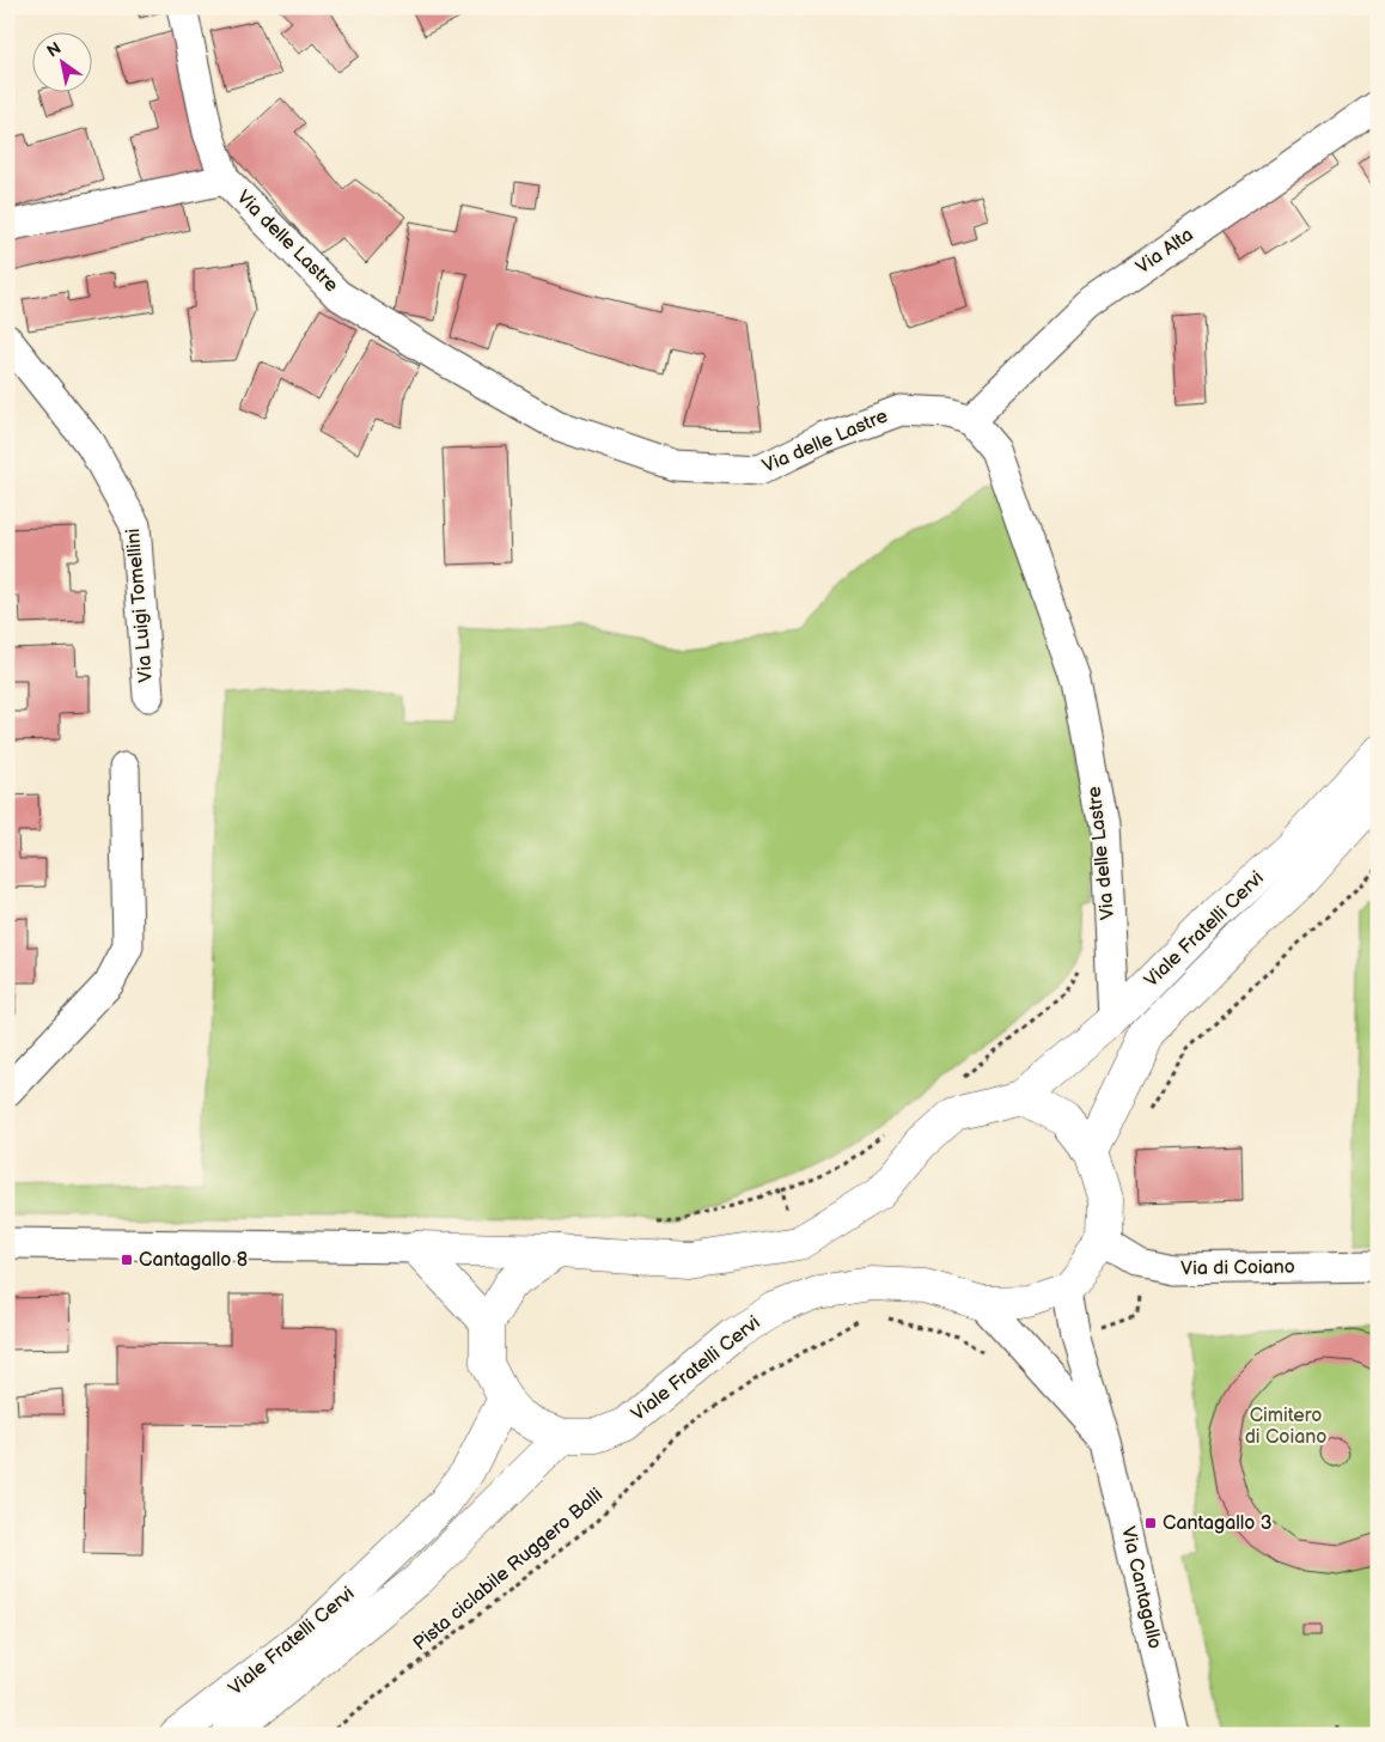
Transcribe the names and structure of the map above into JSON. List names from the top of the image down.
{
  "streets": {
    "main road": ["Viale Fratelli Cervi"],
    "street": [
      "Via delle Lastre",
      "Via Alta",
      "Via Luigi Tomellini",
      "Via di Coiano",
      "Via Cantagallo"
    ],
    "path": ["Pista ciclabile Ruggero Balli"]
  },
  "crossings": [
    ["Via delle Lastre", "Via Alta"],
    ["Via delle Lastre", "Viale Fratelli Cervi"],
    ["Viale Fratelli Cervi", "Via Cantagallo"]
  ],
  "parks": ["Cimitero di Coiano"],
  "places": {
    "transit": ["Cantagallo 8", "Cantagallo 3"]
  },
  "north": "top left"
}
